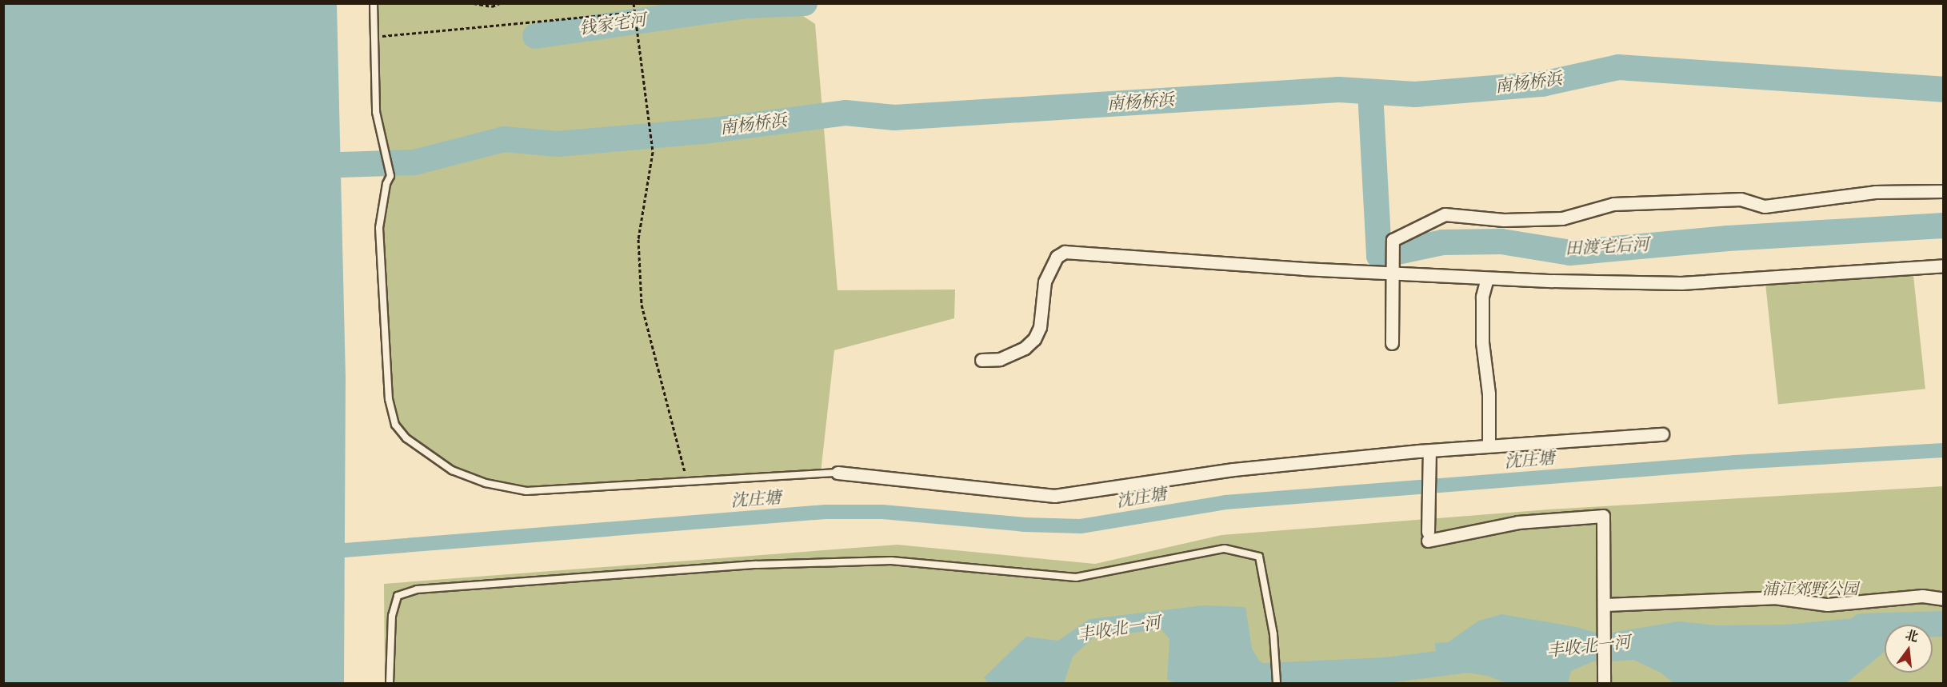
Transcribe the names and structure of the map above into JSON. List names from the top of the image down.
{
  "water": [
    "钱家宅河",
    "南杨桥浜",
    "田渡宅后河",
    "沈庄塘",
    "丰收北一河"
  ],
  "parks": ["浦江郊野公园"],
  "north": "top"
}
